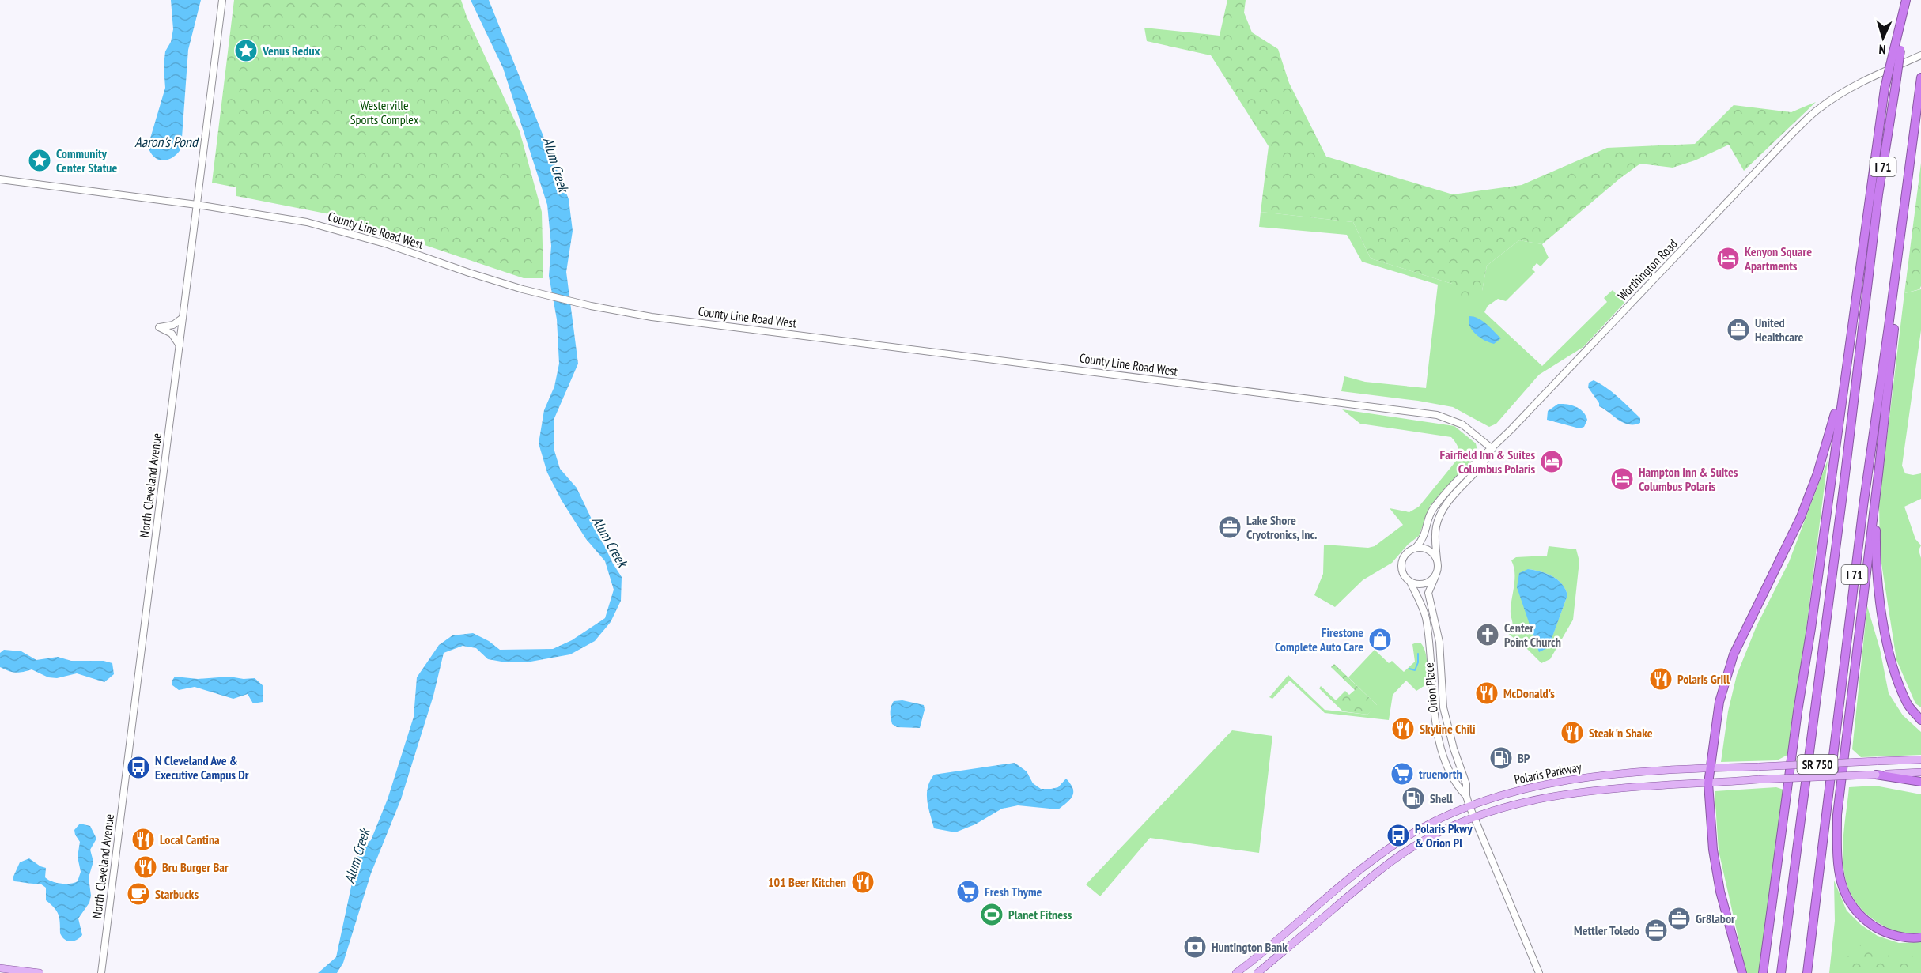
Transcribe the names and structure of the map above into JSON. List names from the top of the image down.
{
  "streets": {
    "highway": ["I 71"],
    "main road": [
      "County Line Road West",
      "Worthington Road",
      "North Cleveland Avenue",
      "Orion Place",
      "SR 750",
      "Polaris Parkway"
    ]
  },
  "crossings": [
    ["County Line Road West", "Worthington Road"],
    ["County Line Road West", "North Cleveland Avenue"],
    ["Worthington Road", "Orion Place"],
    ["Orion Place", "Polaris Parkway"]
  ],
  "water": ["Aaron's Pond", "Alum Creek"],
  "parks": ["Westerville Sports Complex"],
  "places": {
    "place": ["Venus Redux", "Community Center Statue"],
    "hotel": ["Kenyon Square Apartments", "Fairfield Inn & Suites Columbus Polaris", "Hampton Inn & Suites Columbus Polaris"],
    "office": [
      "United Healthcare",
      "Lake Shore Cryotronics, Inc.",
      "Gr8labor",
      "Mettler Toledo"
    ],
    "church": ["Center Point Church"],
    "shop": ["Firestone Complete Auto Care"],
    "restaurant": [
      "Polaris Grill",
      "McDonald's",
      "Skyline Chili",
      "Steak 'n Shake",
      "Local Cantina",
      "Bru Burger Bar",
      "101 Beer Kitchen"
    ],
    "fuel station": ["BP", "Shell"],
    "bus stop": ["N Cleveland Ave & Executive Campus Dr", "Polaris Pkwy & Orion Pl"],
    "supermarket": ["truenorth", "Fresh Thyme"],
    "cafe": ["Starbucks"],
    "sports": ["Planet Fitness"],
    "bank": ["Huntington Bank"]
  },
  "north": "bottom"
}
